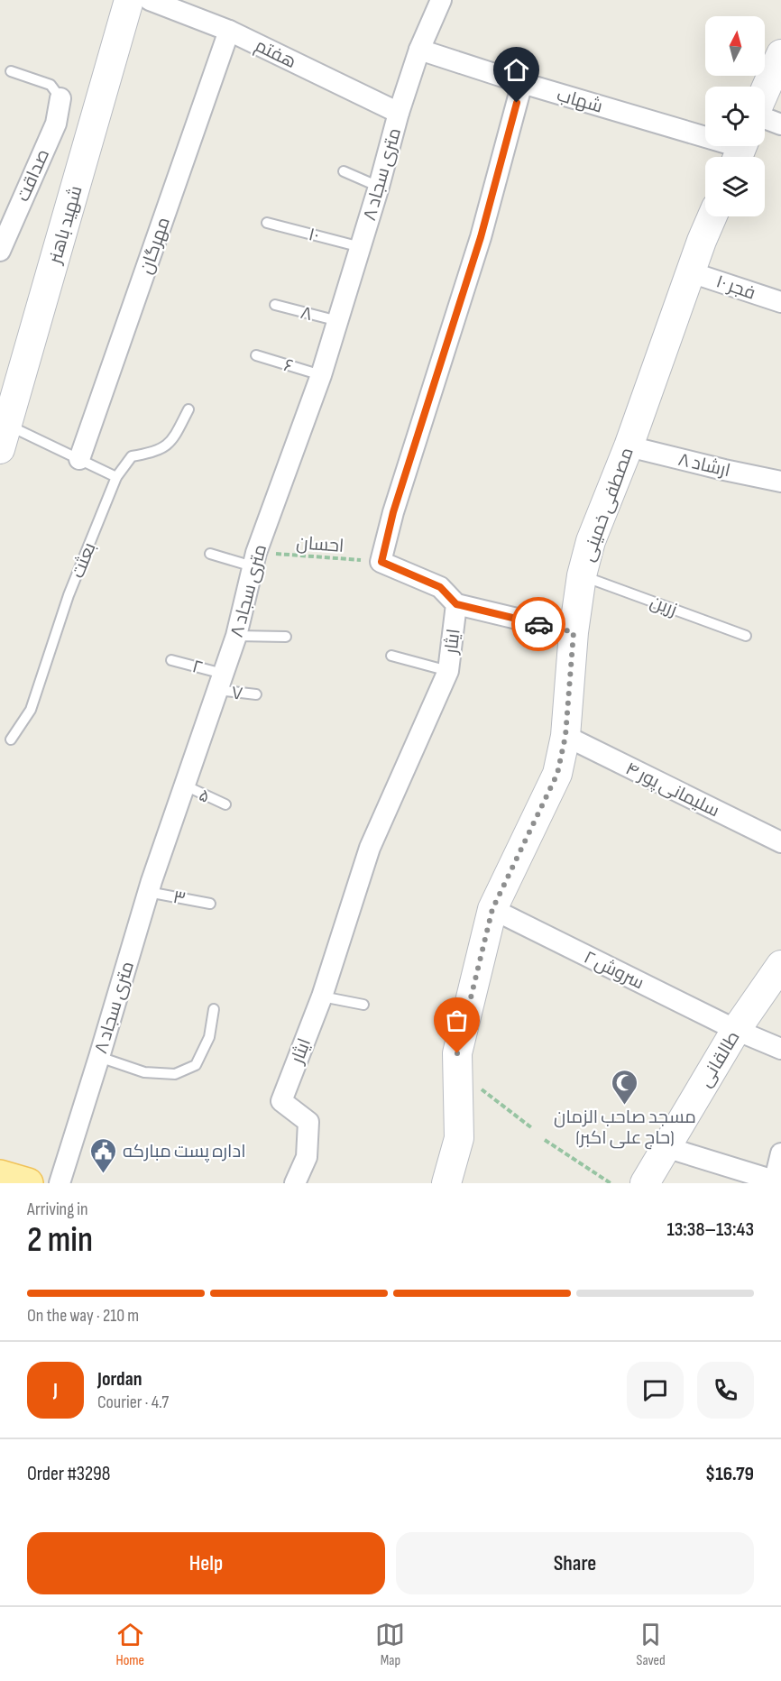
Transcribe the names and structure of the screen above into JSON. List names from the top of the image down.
{
  "streets": {
    "street": [
      "هفتم",
      "شهاب",
      "۸ متری سجاد",
      "صداقت",
      "شهید باهنر",
      "مهرگان",
      "فجر ۱۰",
      "ارشاد ۸",
      "مصطفی خمینی",
      "ایثار",
      "سلیمانی پور ۴",
      "سروش ۲",
      "طالقانی"
    ],
    "lane": [
      "۱۰",
      "۸",
      "۶",
      "بعثت",
      "زرین",
      "۲",
      "۷",
      "۵",
      "۳"
    ],
    "path": ["احسان"]
  },
  "crossings": [
    ["هفتم", "۸ متری سجاد"],
    ["هفتم", "مهرگان"],
    ["شهاب", "۸ متری سجاد"],
    ["۸ متری سجاد", "۱۰"],
    ["۸ متری سجاد", "۸"],
    ["۸ متری سجاد", "۶"],
    ["۸ متری سجاد", "احسان"],
    ["۸ متری سجاد", "۲"],
    ["۸ متری سجاد", "۷"],
    ["۸ متری سجاد", "۵"],
    ["۸ متری سجاد", "۳"],
    ["فجر ۱۰", "مصطفی خمینی"],
    ["ارشاد ۸", "مصطفی خمینی"],
    ["مصطفی خمینی", "زرین"],
    ["مصطفی خمینی", "سلیمانی پور ۴"],
    ["مصطفی خمینی", "سروش ۲"],
    ["احسان", "ایثار"],
    ["۲", "۷"],
    ["سروش ۲", "طالقانی"]
  ],
  "places": {
    "mosque": ["مسجد صاحب الزمان (حاج علی اکبر)"],
    "public building": ["اداره پست مبارکه"]
  },
  "north": "top",
  "page": {
    "heading": ["2 min", "Arriving in", "13:38–13:43"],
    "panel": [
      "Jordan",
      "Courier · 4.7",
      "Order #3298",
      "$16.79"
    ],
    "bar": "On the way · 210 m",
    "round": "J",
    "buttons": ["Help", "Share"],
    "tabs": ["Home", "Map", "Saved"]
  }
}
